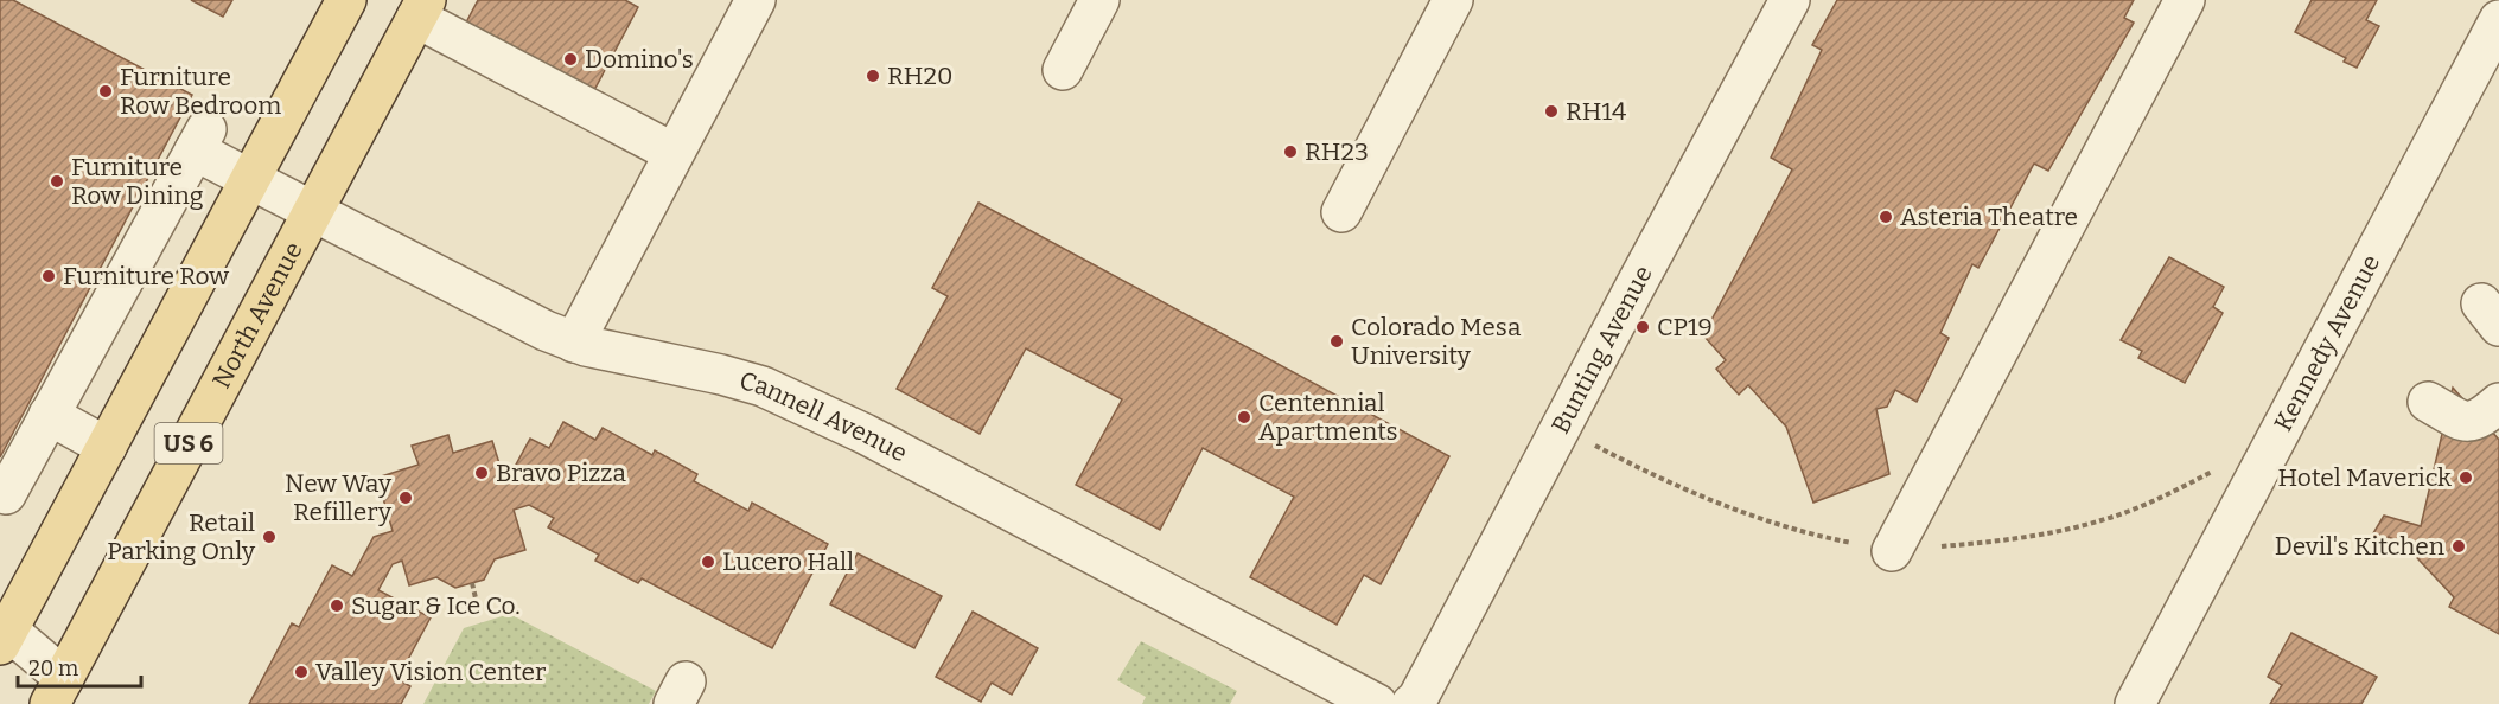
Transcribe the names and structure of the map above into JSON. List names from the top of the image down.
{
  "streets": {
    "main road": ["North Avenue", "US 6"],
    "street": ["Kennedy Avenue", "Bunting Avenue", "Cannell Avenue"]
  },
  "crossings": [
    ["North Avenue", "Cannell Avenue"],
    ["Cannell Avenue", "US 6"]
  ],
  "places": [
    "Domino's",
    "RH20",
    "Furniture Row Bedroom",
    "RH14",
    "RH23",
    "Furniture Row Dining",
    "Asteria Theatre",
    "Furniture Row",
    "CP19",
    "Colorado Mesa University",
    "Centennial Apartments",
    "Bravo Pizza",
    "Hotel Maverick",
    "New Way Refillery",
    "Retail Parking Only",
    "Devil's Kitchen",
    "Lucero Hall",
    "Sugar & Ice Co.",
    "Valley Vision Center"
  ],
  "scale_bar": "20 m"
}
